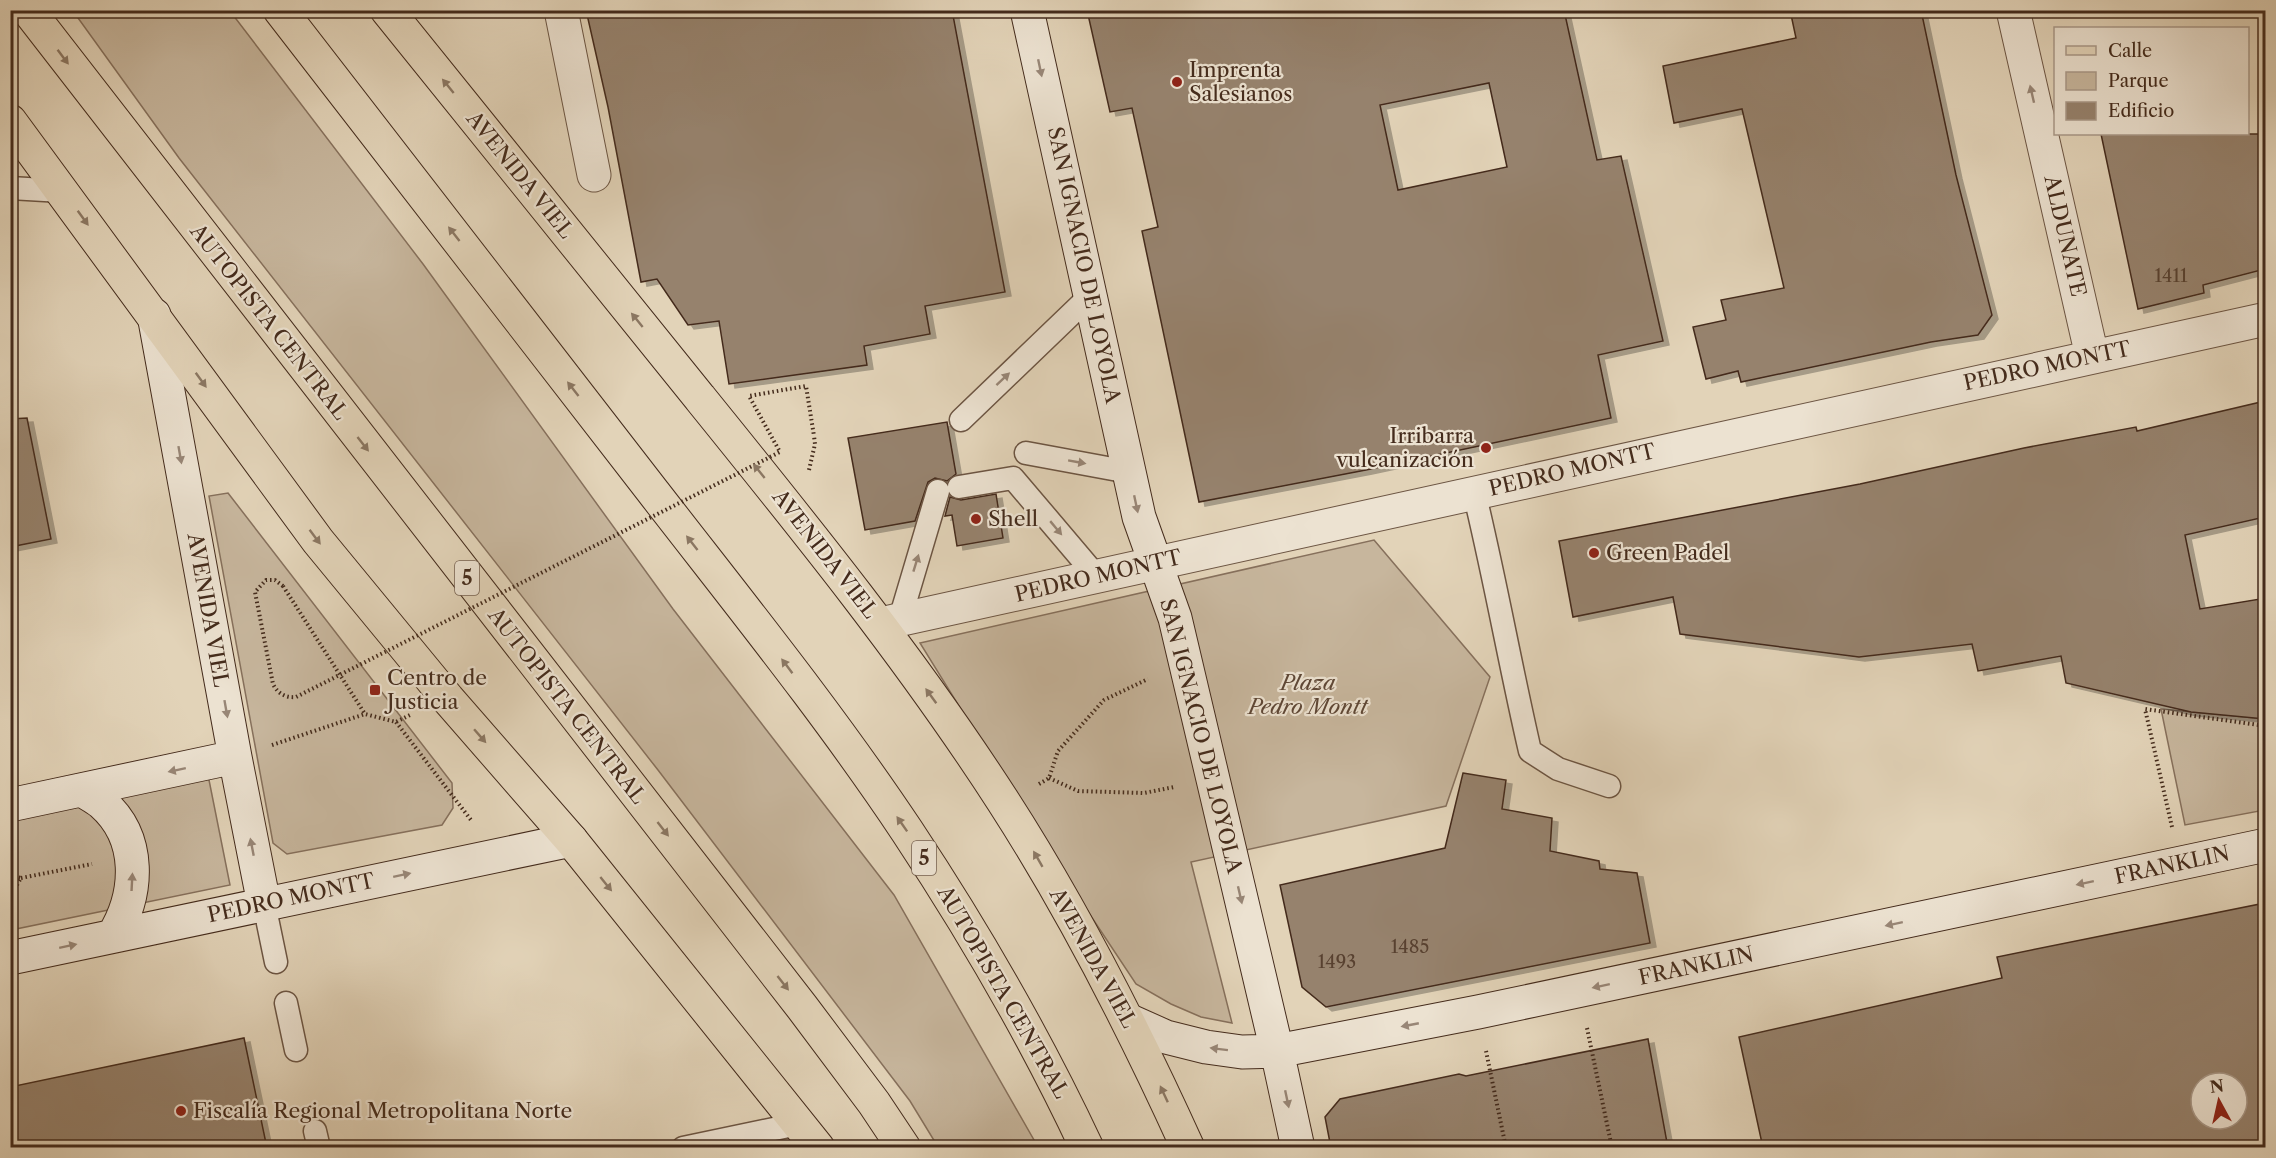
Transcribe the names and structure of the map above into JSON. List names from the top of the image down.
{
  "streets": {
    "main road": ["AVENIDA VIEL", "AUTOPISTA CENTRAL", "5"],
    "street": [
      "ALDUNATE",
      "SAN IGNACIO DE LOYOLA",
      "PEDRO MONTT",
      "FRANKLIN"
    ]
  },
  "crossings": [
    ["AVENIDA VIEL", "PEDRO MONTT"],
    ["AVENIDA VIEL", "FRANKLIN"],
    ["ALDUNATE", "PEDRO MONTT"],
    ["SAN IGNACIO DE LOYOLA", "PEDRO MONTT"],
    ["SAN IGNACIO DE LOYOLA", "FRANKLIN"]
  ],
  "one_way": ["ALDUNATE", "SAN IGNACIO DE LOYOLA", "FRANKLIN"],
  "parks": ["Plaza Pedro Montt"],
  "places": {
    "other": [
      "Imprenta Salesianos",
      "Irribarra vulcanización",
      "Shell",
      "Green Padel",
      "Fiscalía Regional Metropolitana Norte"
    ],
    "transit": ["Centro de Justicia"]
  },
  "house_numbers": ["1411", "1485", "1493"],
  "legend": ["Calle", "Parque", "Edificio"],
  "north": "top"
}
